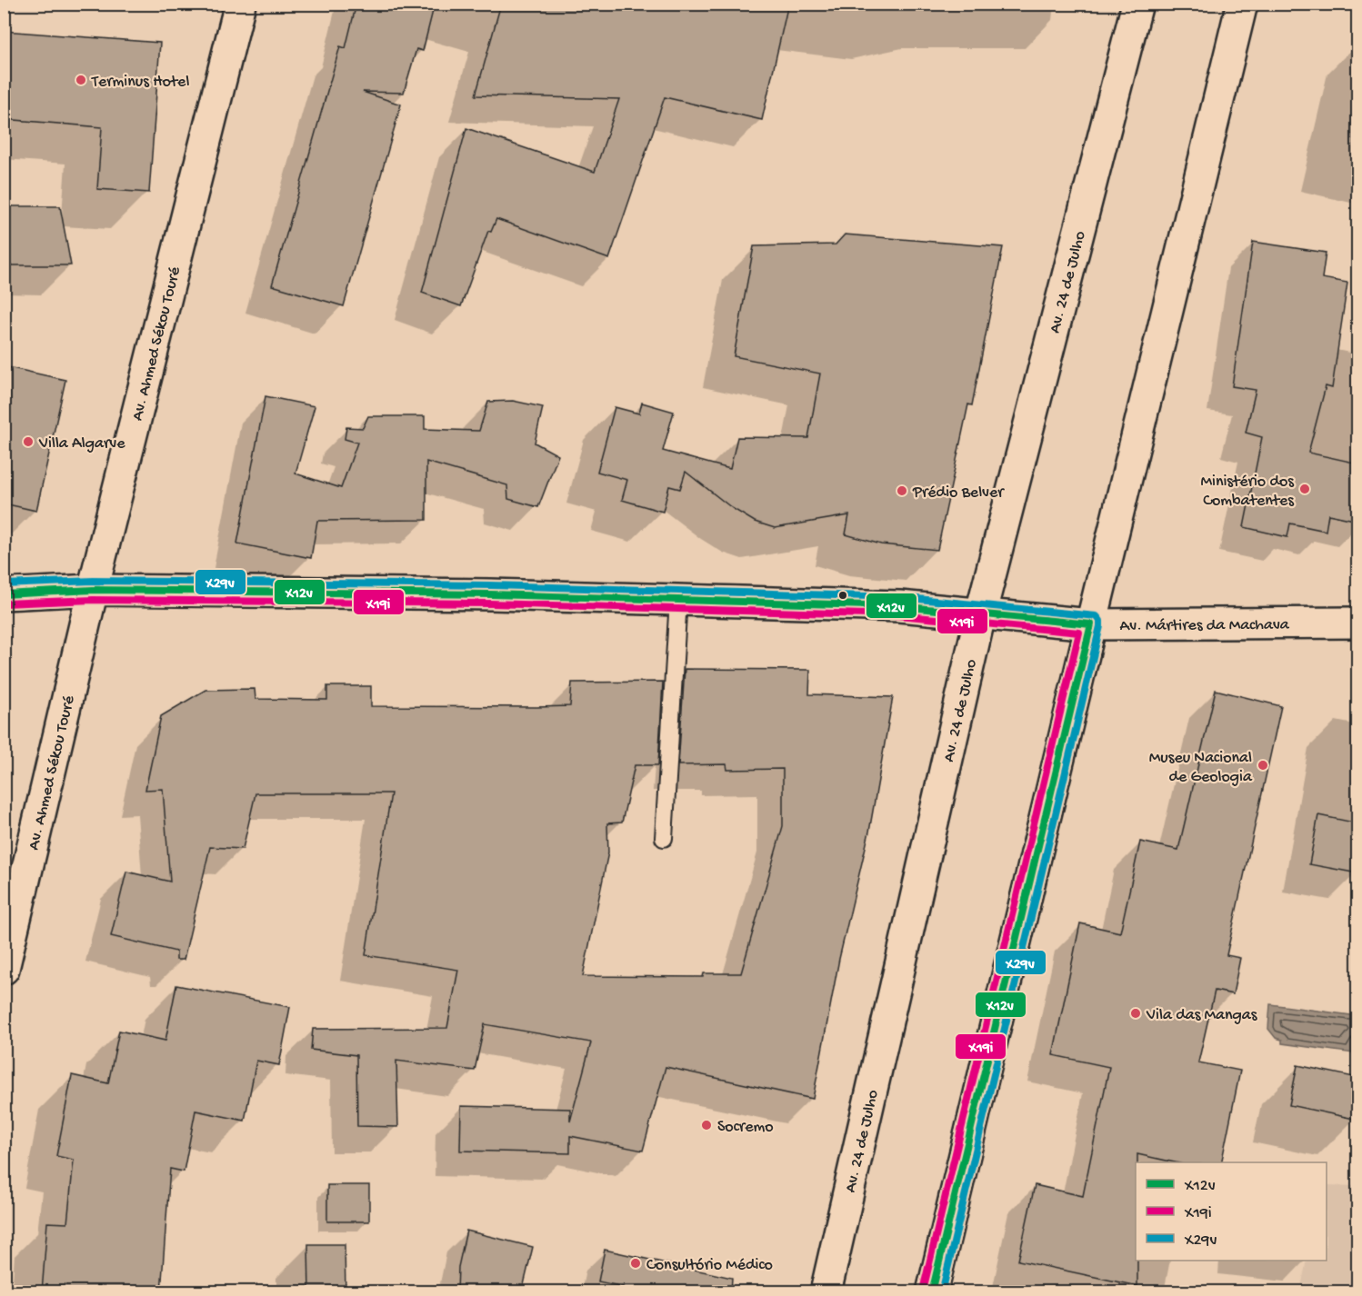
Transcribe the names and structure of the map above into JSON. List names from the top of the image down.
{
  "streets": {
    "main road": ["Av. 24 de Julho", "Av. Ahmed Sékou Touré", "Av. Mártires da Machava"]
  },
  "crossings": [
    ["Av. 24 de Julho", "Av. Mártires da Machava"],
    ["Av. Ahmed Sékou Touré", "Av. Mártires da Machava"]
  ],
  "places": [
    "Terminus Hotel",
    "Villa Algarve",
    "Ministério dos Combatentes",
    "Prédio Belver",
    "Museu Nacional de Geologia",
    "Vila das Mangas",
    "Socremo",
    "Consultório Médico"
  ],
  "lines": ["transit line X29v", "transit line X12v", "transit line X19i"],
  "legend": ["X12v", "X19i", "X29v"]
}
